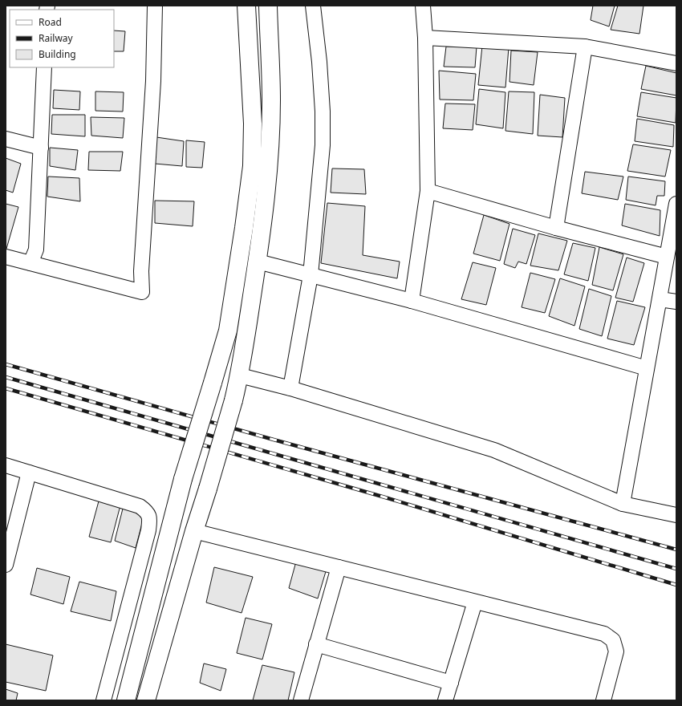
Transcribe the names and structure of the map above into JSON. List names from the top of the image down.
{
  "legend": ["Road", "Railway", "Building"]
}
